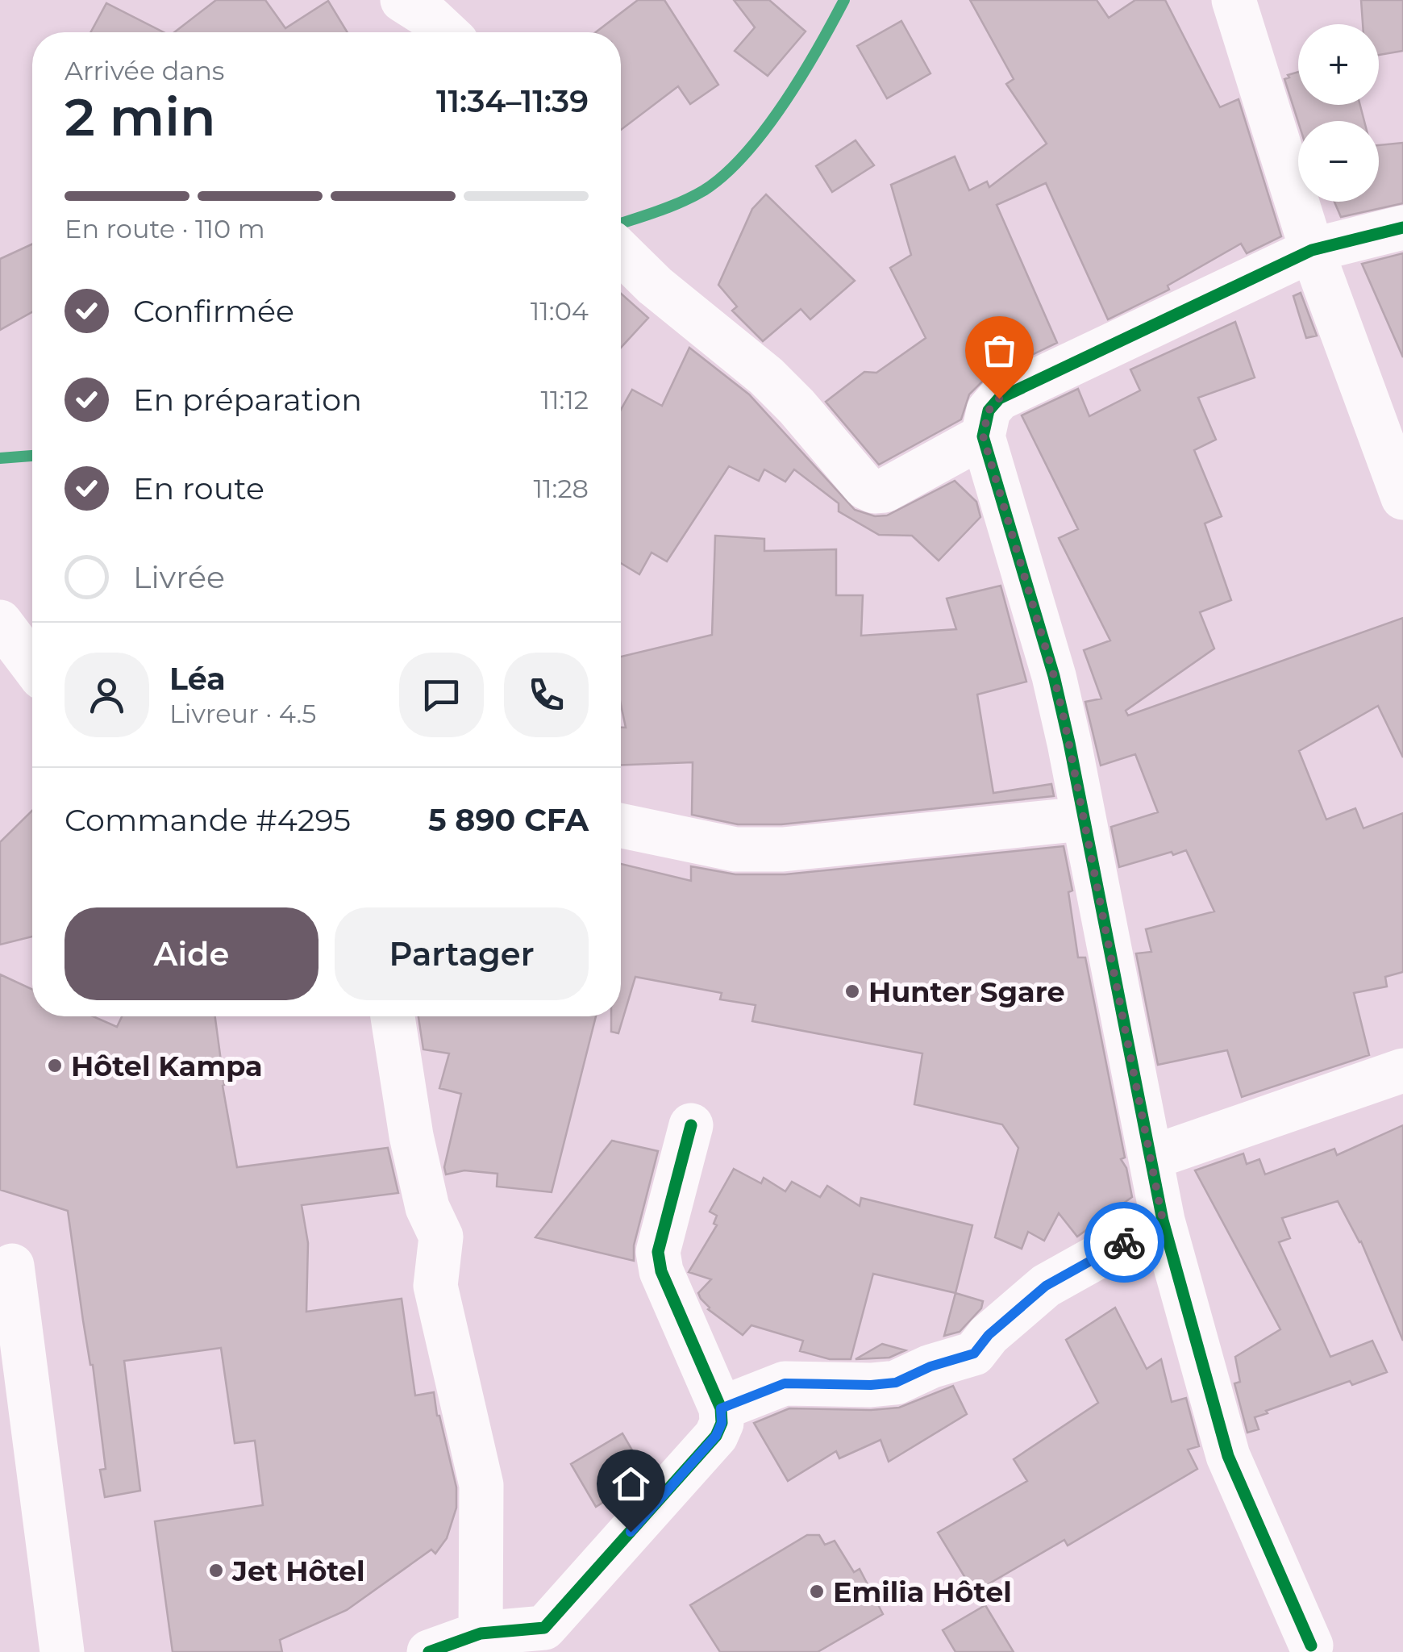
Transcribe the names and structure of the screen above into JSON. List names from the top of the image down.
{
  "places": [
    "Hunter Sgare",
    "Hôtel Kampa",
    "Jet Hôtel",
    "Emilia Hôtel"
  ],
  "page": {
    "map_buttons": ["+", "−"],
    "heading": ["2 min", "Arrivée dans", "11:34–11:39"],
    "panel": [
      "Léa",
      "Livreur · 4.5",
      "Commande #4295",
      "5 890 CFA"
    ],
    "bar": "En route · 110 m",
    "list": [
      ["Confirmée", "11:04"],
      ["En préparation", "11:12"],
      ["En route", "11:28"],
      "Livrée"
    ],
    "buttons": ["Aide", "Partager"]
  }
}
